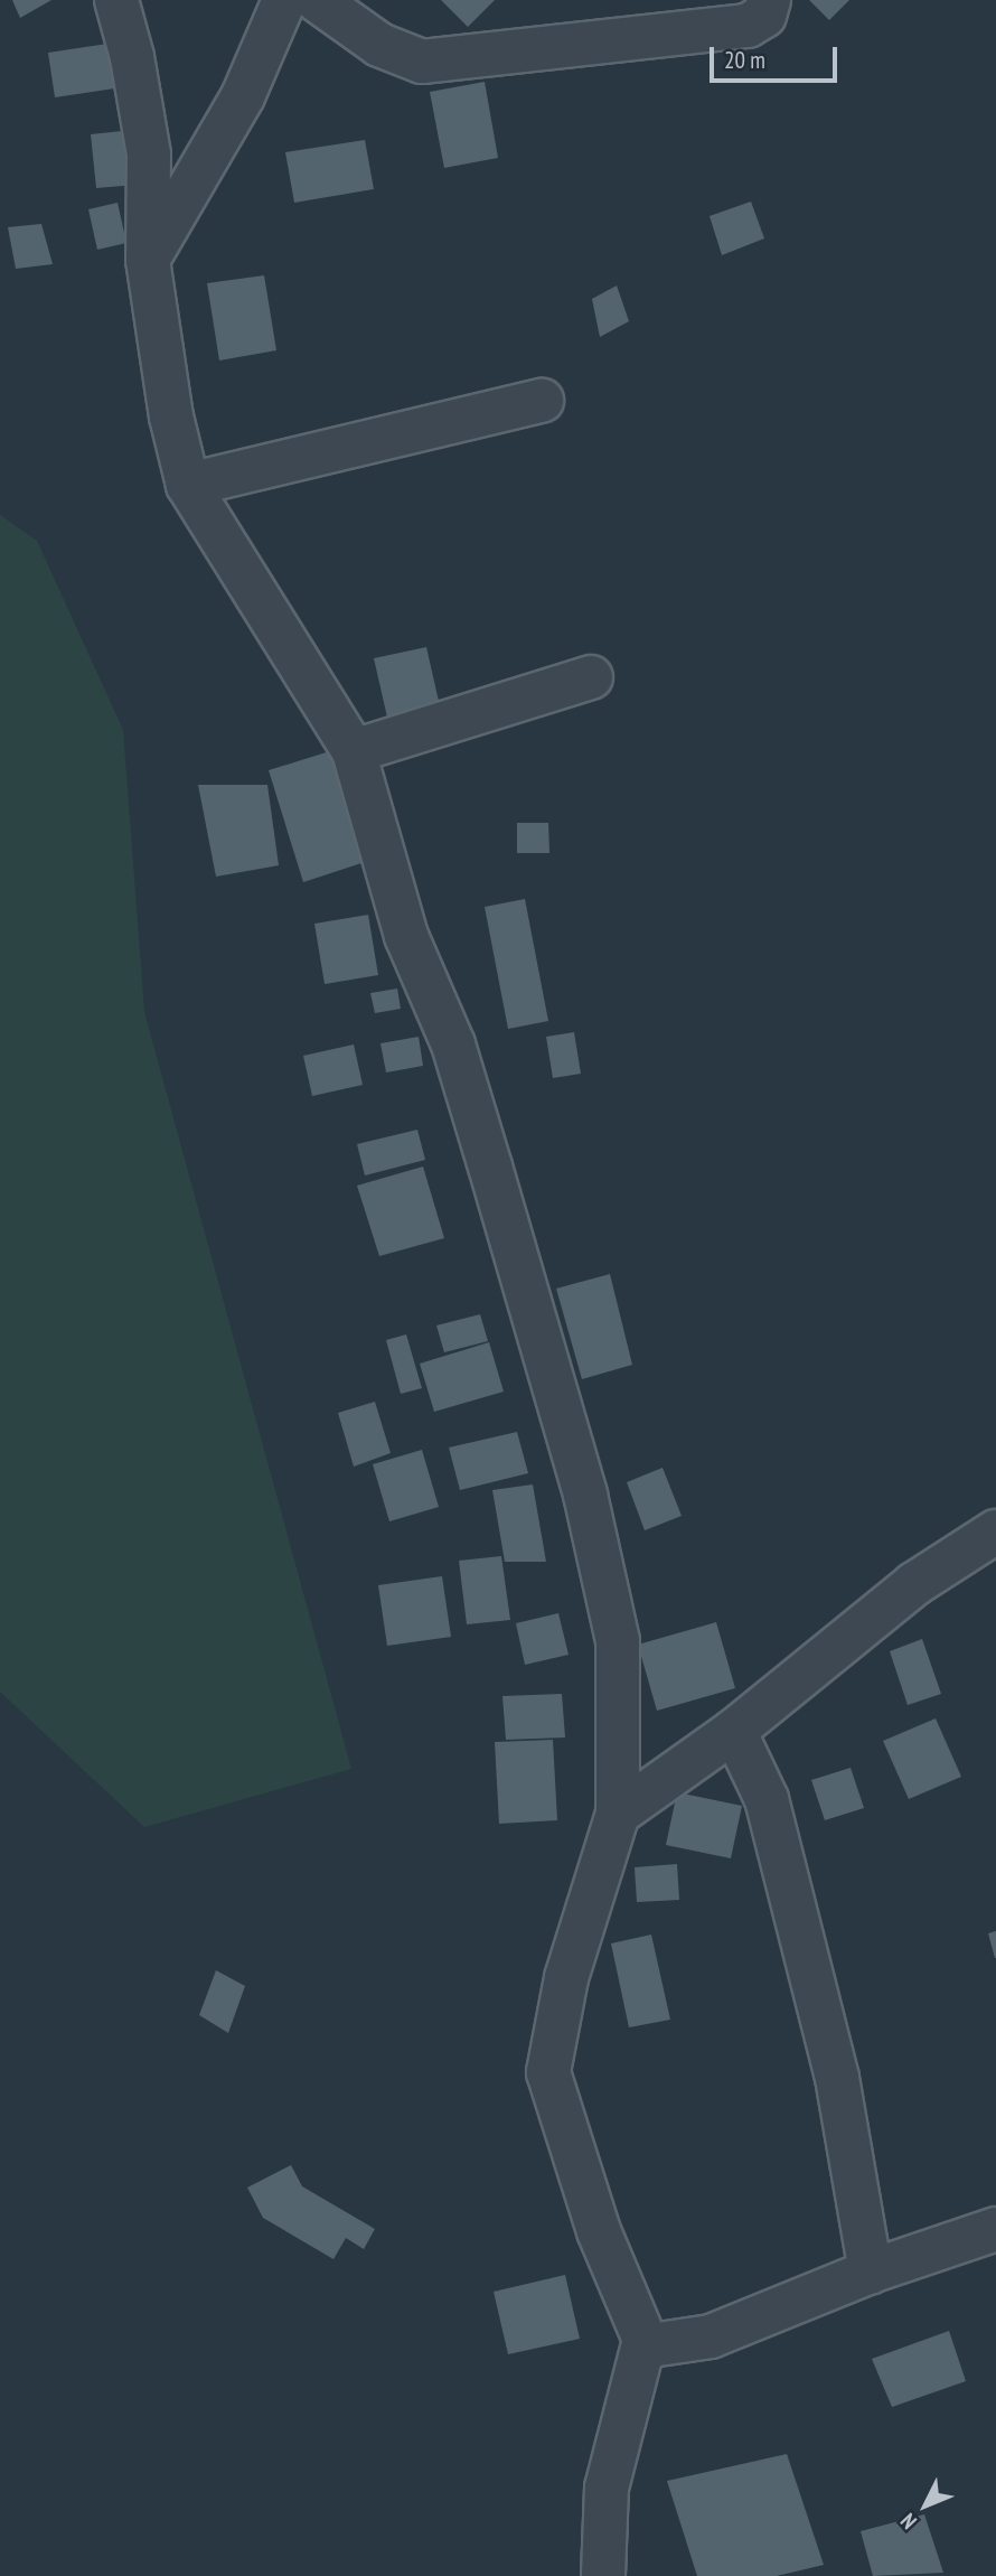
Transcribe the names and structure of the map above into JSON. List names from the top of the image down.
{
  "scale_bar": "20 m",
  "north": "bottom left"
}
